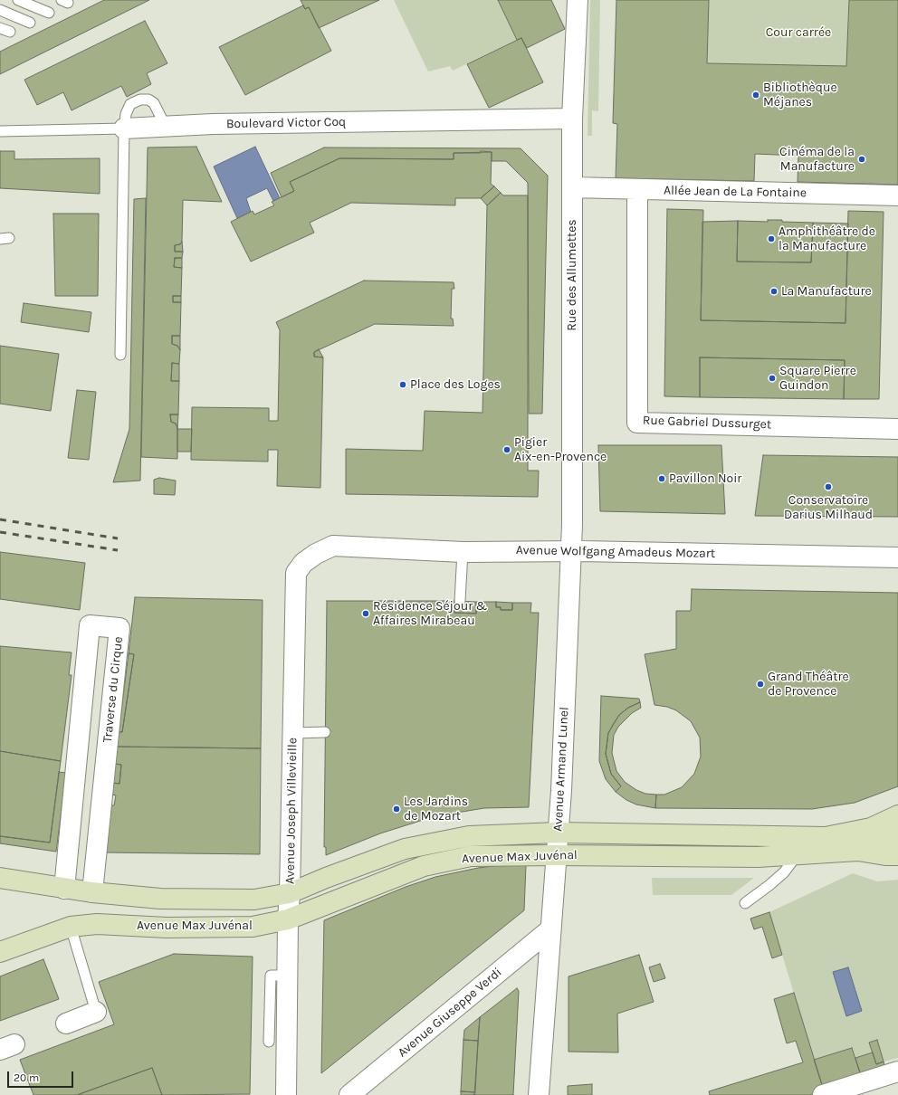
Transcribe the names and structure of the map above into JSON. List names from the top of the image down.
{
  "streets": {
    "main road": ["Avenue Max Juvénal"],
    "street": [
      "Boulevard Victor Coq",
      "Allée Jean de La Fontaine",
      "Rue des Allumettes",
      "Rue Gabriel Dussurget",
      "Avenue Wolfgang Amadeus Mozart",
      "Traverse du Cirque",
      "Avenue Armand Lunel",
      "Avenue Joseph Villevieille",
      "Avenue Giuseppe Verdi"
    ]
  },
  "crossings": [
    ["Boulevard Victor Coq", "Rue des Allumettes"],
    ["Allée Jean de La Fontaine", "Rue des Allumettes"],
    ["Allée Jean de La Fontaine", "Rue Gabriel Dussurget"],
    ["Rue des Allumettes", "Avenue Wolfgang Amadeus Mozart"],
    ["Rue des Allumettes", "Avenue Armand Lunel"],
    ["Avenue Wolfgang Amadeus Mozart", "Avenue Armand Lunel"],
    ["Avenue Wolfgang Amadeus Mozart", "Avenue Joseph Villevieille"],
    ["Traverse du Cirque", "Avenue Max Juvénal"],
    ["Avenue Armand Lunel", "Avenue Max Juvénal"],
    ["Avenue Armand Lunel", "Avenue Giuseppe Verdi"],
    ["Avenue Joseph Villevieille", "Avenue Max Juvénal"]
  ],
  "parks": ["Cour carrée"],
  "places": [
    "Bibliothèque Méjanes",
    "Cinéma de la Manufacture",
    "Amphithéâtre de la Manufacture",
    "La Manufacture",
    "Square Pierre Guindon",
    "Place des Loges",
    "Pigier Aix-en-Provence",
    "Pavillon Noir",
    "Conservatoire Darius Milhaud",
    "Résidence Séjour & Affaires Mirabeau",
    "Grand Théâtre de Provence",
    "Les Jardins de Mozart"
  ],
  "scale_bar": "20 m"
}
